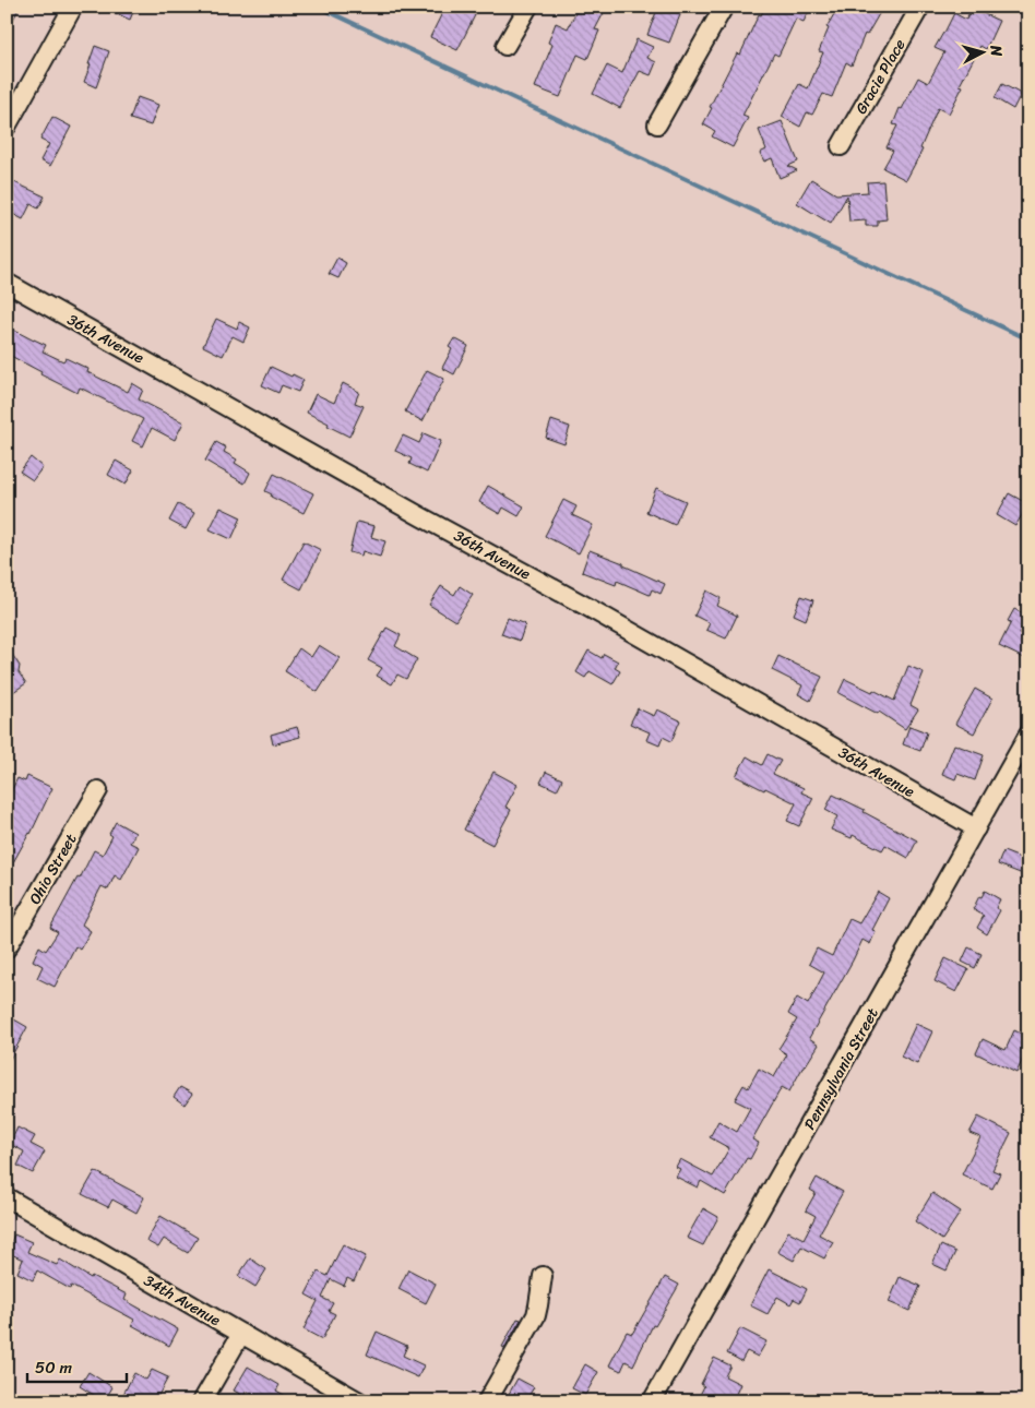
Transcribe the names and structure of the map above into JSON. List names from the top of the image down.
{
  "streets": {
    "street": [
      "Gracie Place",
      "36th Avenue",
      "Ohio Street",
      "Pennsylvania Street",
      "34th Avenue"
    ]
  },
  "crossings": [
    ["36th Avenue", "Pennsylvania Street"]
  ],
  "scale_bar": "50 m",
  "north": "right"
}
